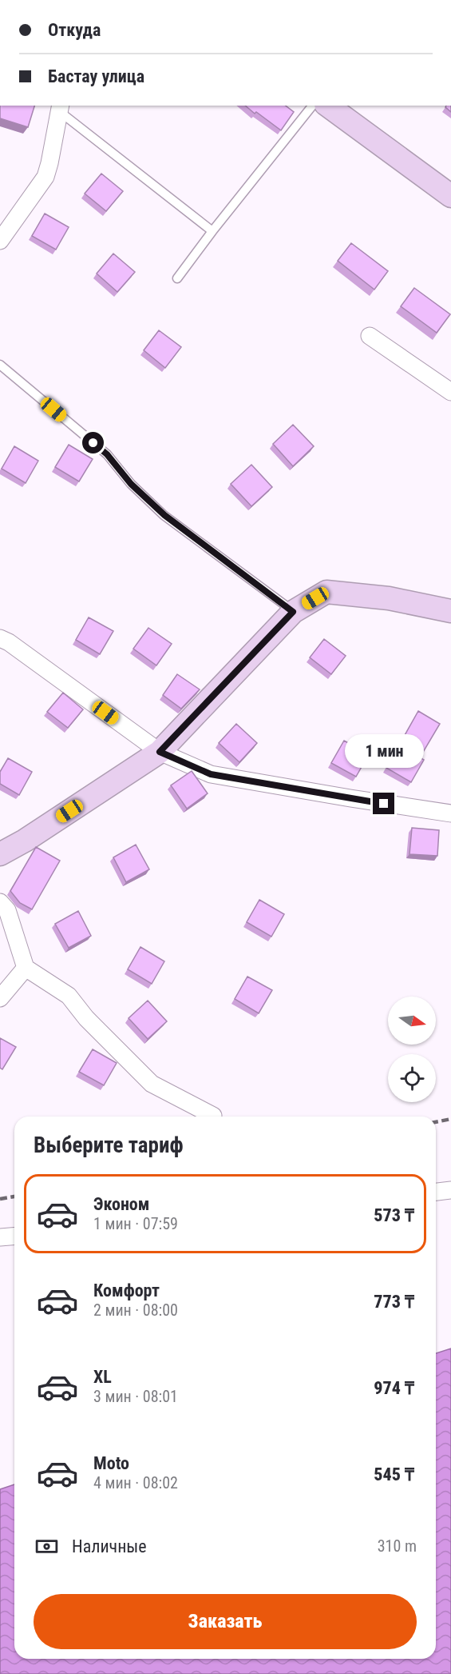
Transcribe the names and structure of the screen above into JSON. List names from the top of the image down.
{
  "north": "right",
  "page": {
    "banner": ["Откуда", "Бастау улица"],
    "bubble": "1 мин",
    "heading": "Выберите тариф",
    "list": [
      {
        "name": "Эконом",
        "note": "1 мин · 07:59",
        "value": "573 ₸"
      },
      {
        "name": "Комфорт",
        "note": "2 мин · 08:00",
        "value": "773 ₸"
      },
      {
        "name": "XL",
        "note": "3 мин · 08:01",
        "value": "974 ₸"
      },
      {
        "name": "Moto",
        "note": "4 мин · 08:02",
        "value": "545 ₸"
      }
    ],
    "pay": ["Наличные", "310 m"],
    "buttons": "Заказать"
  }
}
